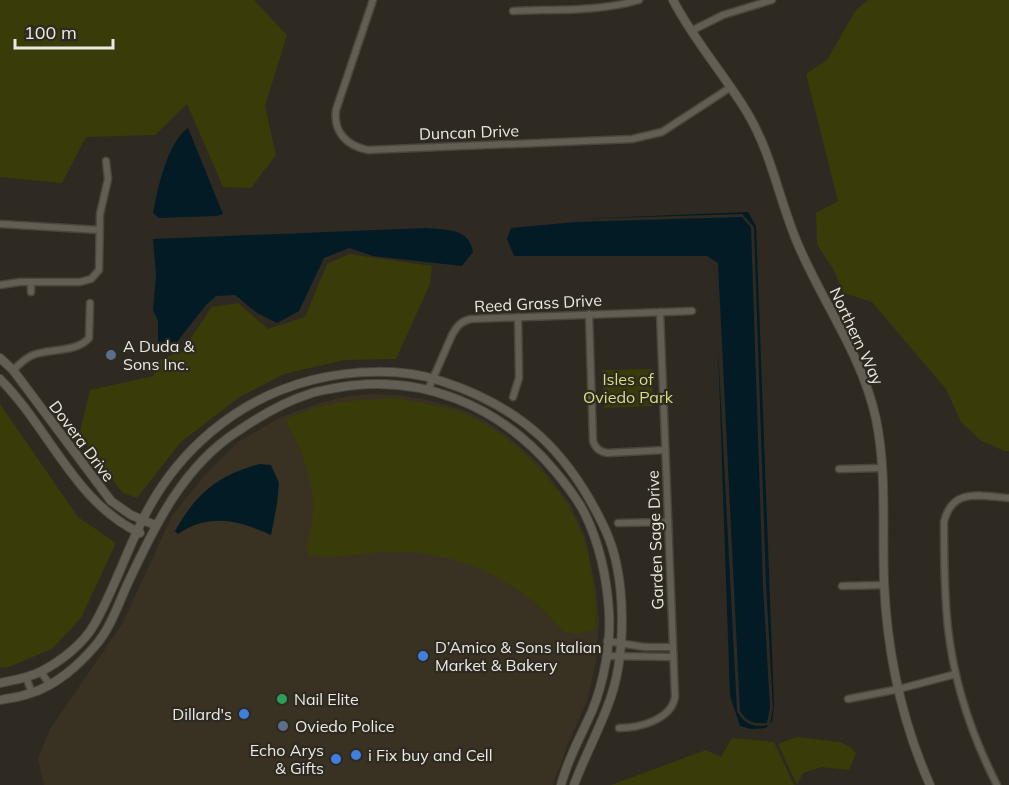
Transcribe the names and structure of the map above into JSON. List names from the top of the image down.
{
  "streets": {
    "street": [
      "Duncan Drive",
      "Reed Grass Drive",
      "Northern Way",
      "Dovera Drive",
      "Garden Sage Drive"
    ]
  },
  "crossings": [
    ["Duncan Drive", "Northern Way"],
    ["Reed Grass Drive", "Garden Sage Drive"]
  ],
  "parks": ["Isles of Oviedo Park"],
  "places": [
    "A Duda & Sons Inc.",
    "D’Amico & Sons Italian Market & Bakery",
    "Nail Elite",
    "Dillard's",
    "Oviedo Police",
    "i Fix buy and Cell",
    "Echo Arys & Gifts"
  ],
  "scale_bar": "100 m"
}
